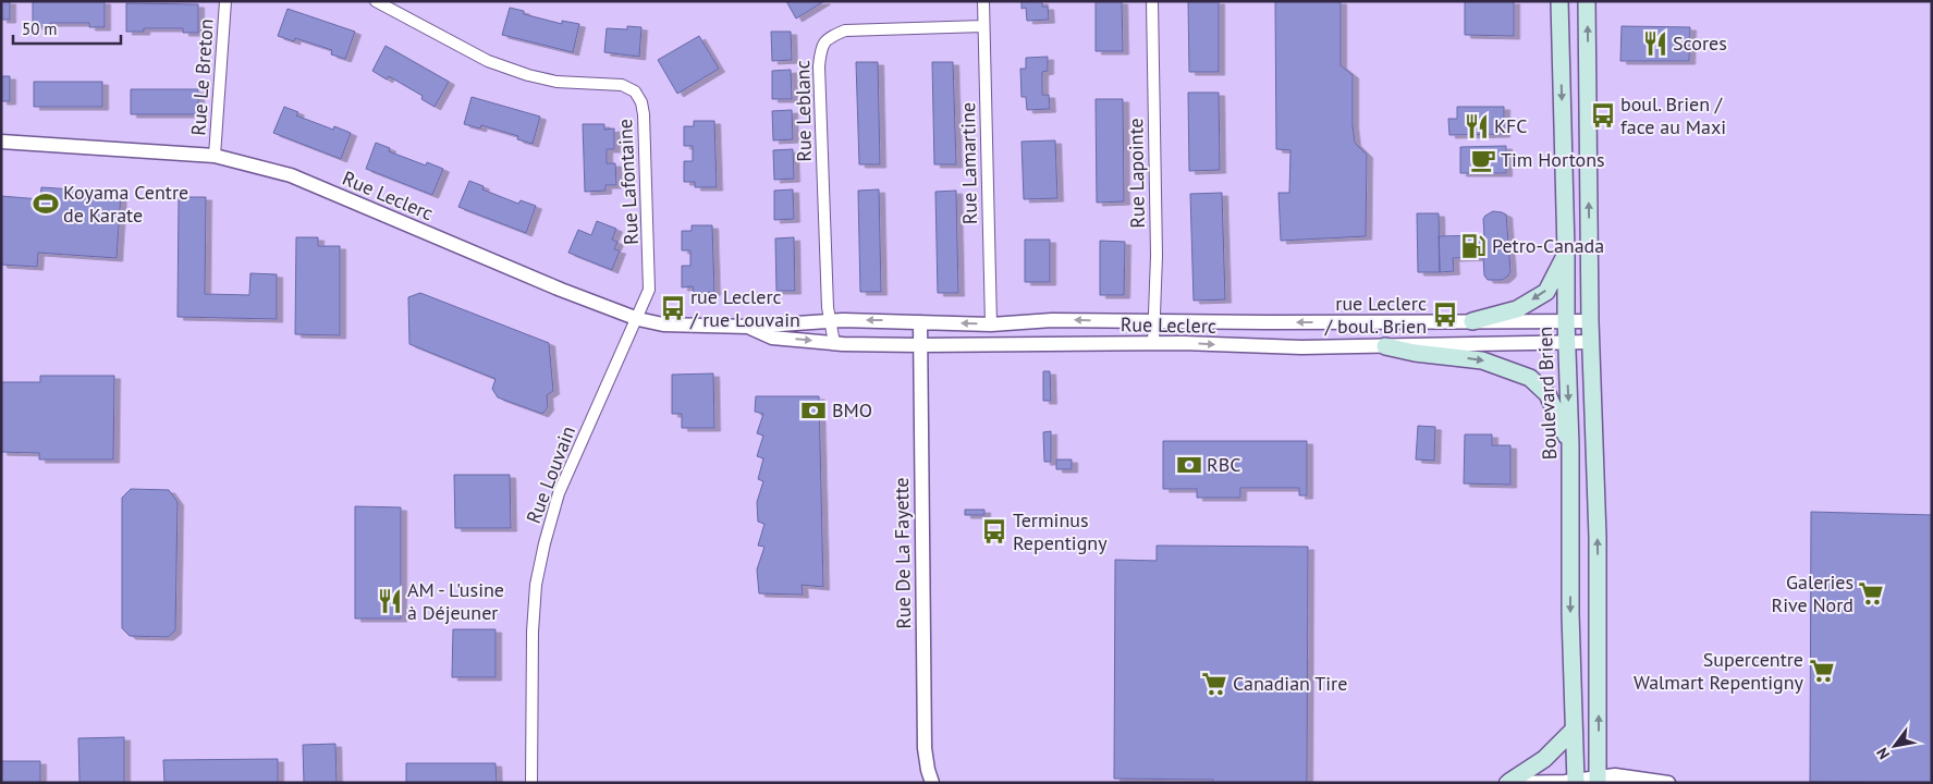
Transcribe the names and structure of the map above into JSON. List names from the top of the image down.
{
  "streets": {
    "main road": ["Boulevard Brien"],
    "street": [
      "Rue Le Breton",
      "Rue Leblanc",
      "Rue Lamartine",
      "Rue Lapointe",
      "Rue Lafontaine",
      "Rue Leclerc",
      "Rue Louvain",
      "Rue De La Fayette"
    ]
  },
  "crossings": [
    ["Rue Le Breton", "Rue Leclerc"],
    ["Rue Leblanc", "Rue Lamartine"],
    ["Rue Leblanc", "Rue Leclerc"],
    ["Rue Lamartine", "Rue Leclerc"],
    ["Rue Lapointe", "Rue Leclerc"],
    ["Rue Lafontaine", "Rue Leclerc"],
    ["Rue Lafontaine", "Rue Louvain"],
    ["Rue Leclerc", "Boulevard Brien"],
    ["Rue Leclerc", "Rue Louvain"],
    ["Rue Leclerc", "Rue De La Fayette"]
  ],
  "places": {
    "restaurant": ["Scores", "KFC", "AM - L'usine à Déjeuner"],
    "bus stop": [
      "boul. Brien / face au Maxi",
      "rue Leclerc / rue Louvain",
      "rue Leclerc / boul. Brien",
      "Terminus Repentigny"
    ],
    "cafe": ["Tim Hortons"],
    "sports": ["Koyama Centre de Karate"],
    "fuel station": ["Petro-Canada"],
    "bank": ["BMO", "RBC"],
    "supermarket": ["Galeries Rive Nord", "Supercentre Walmart Repentigny", "Canadian Tire"]
  },
  "scale_bar": "50 m",
  "north": "bottom left"
}
